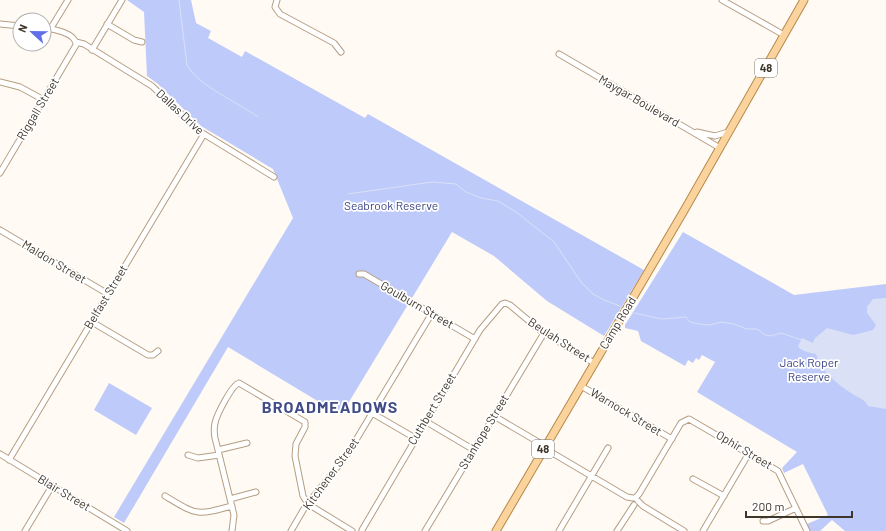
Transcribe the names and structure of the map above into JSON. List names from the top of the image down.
{
  "streets": {
    "main road": ["48", "Camp Road"],
    "street": [
      "Maygar Boulevard",
      "Riggall Street",
      "Dallas Drive",
      "Maldon Street",
      "Belfast Street",
      "Goulburn Street",
      "Beulah Street",
      "Cuthbert Street",
      "Warnock Street",
      "Stanhope Street",
      "Ophir Street",
      "Kitchener Street",
      "Blair Street"
    ]
  },
  "crossings": [
    ["Maygar Boulevard", "Camp Road"],
    ["Riggall Street", "Dallas Drive"],
    ["Dallas Drive", "Belfast Street"],
    ["Maldon Street", "Belfast Street"],
    ["Belfast Street", "Blair Street"],
    ["Goulburn Street", "Cuthbert Street"],
    ["Goulburn Street", "Kitchener Street"],
    ["Camp Road", "Beulah Street"],
    ["Camp Road", "Warnock Street"],
    ["Beulah Street", "Cuthbert Street"],
    ["Beulah Street", "Stanhope Street"],
    ["Warnock Street", "Ophir Street"]
  ],
  "districts": ["BROADMEADOWS"],
  "parks": ["Seabrook Reserve", "Jack Roper Reserve"],
  "scale_bar": "200 m",
  "north": "left"
}
